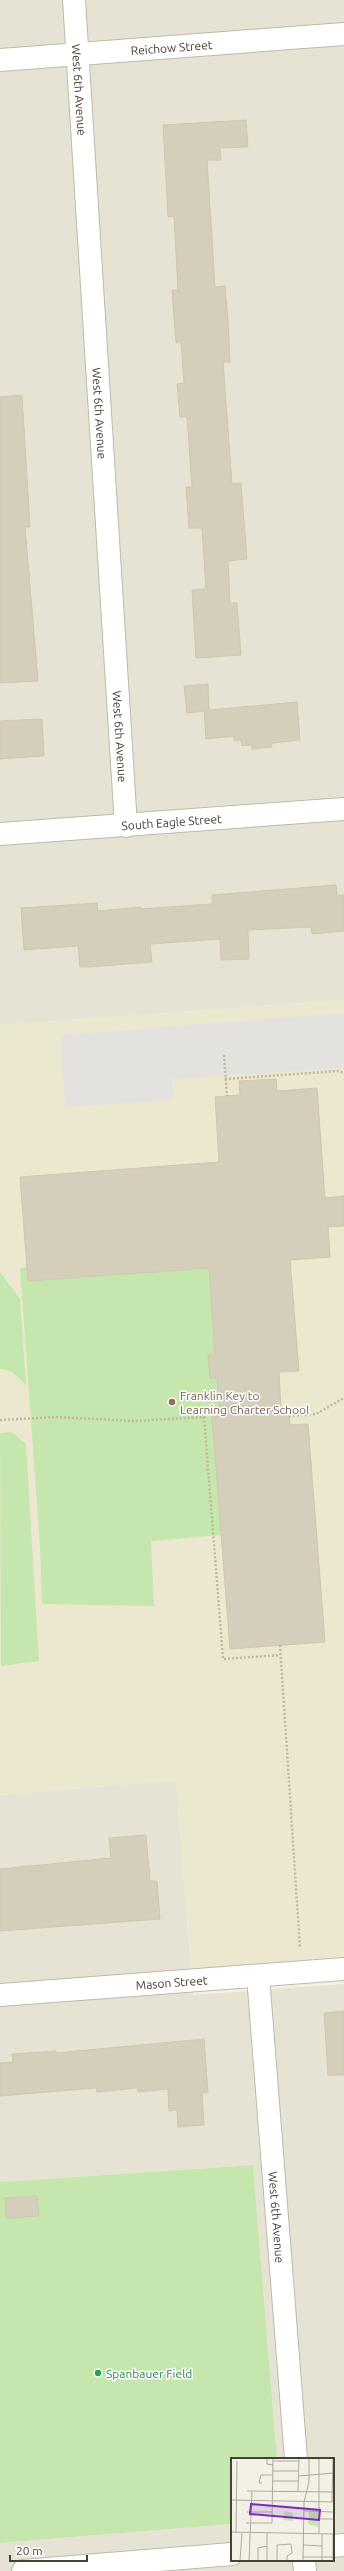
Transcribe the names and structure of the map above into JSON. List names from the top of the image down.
{
  "streets": {
    "street": [
      "Reichow Street",
      "West 6th Avenue",
      "South Eagle Street",
      "Mason Street"
    ]
  },
  "crossings": [
    ["Reichow Street", "West 6th Avenue"],
    ["West 6th Avenue", "South Eagle Street"],
    ["West 6th Avenue", "Mason Street"]
  ],
  "places": ["Franklin Key to Learning Charter School", "Spanbauer Field"],
  "scale_bar": "20 m"
}
